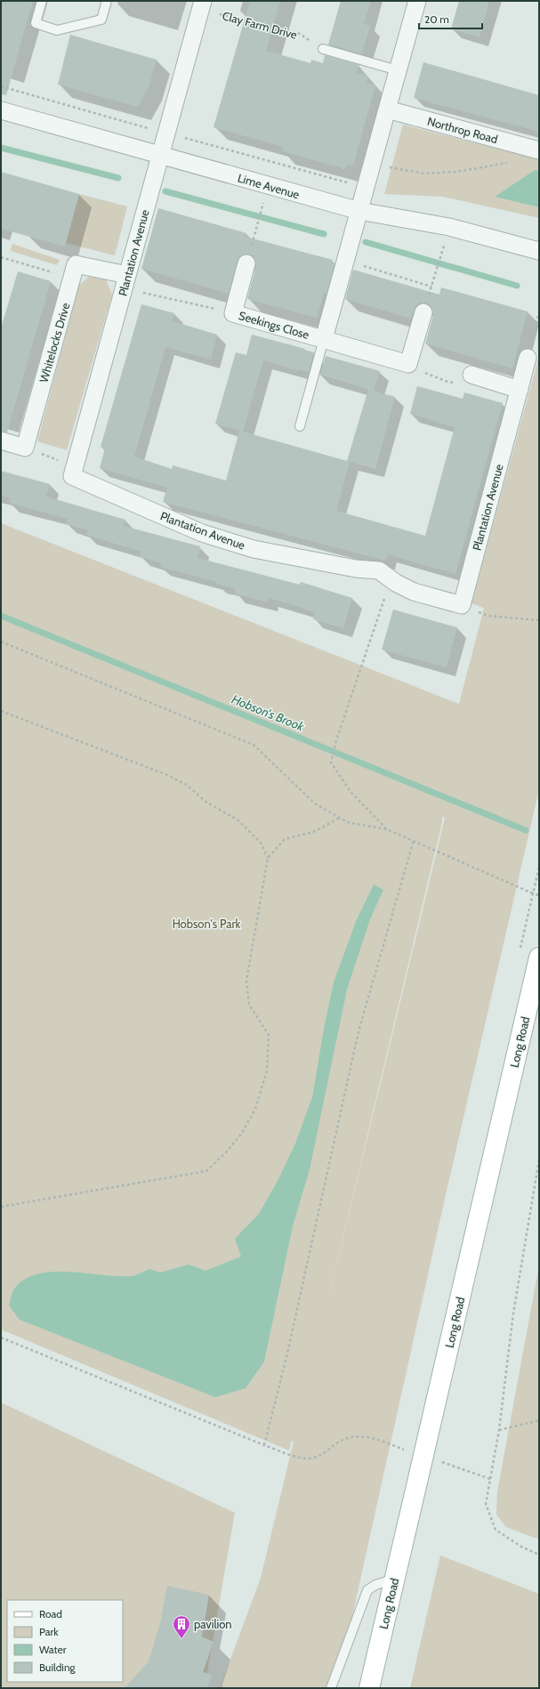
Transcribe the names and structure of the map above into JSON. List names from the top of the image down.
{
  "streets": {
    "main road": ["Long Road"],
    "street": [
      "Northrop Road",
      "Lime Avenue",
      "Plantation Avenue",
      "Seekings Close",
      "Whitelocks Drive"
    ],
    "path": ["Clay Farm Drive"]
  },
  "crossings": [
    ["Lime Avenue", "Plantation Avenue"],
    ["Lime Avenue", "Seekings Close"],
    ["Plantation Avenue", "Whitelocks Drive"]
  ],
  "water": ["Hobson's Brook"],
  "parks": ["Hobson's Park"],
  "places": {
    "building": ["pavilion"]
  },
  "legend": [
    "Road",
    "Park",
    "Water",
    "Building"
  ],
  "scale_bar": "20 m"
}
